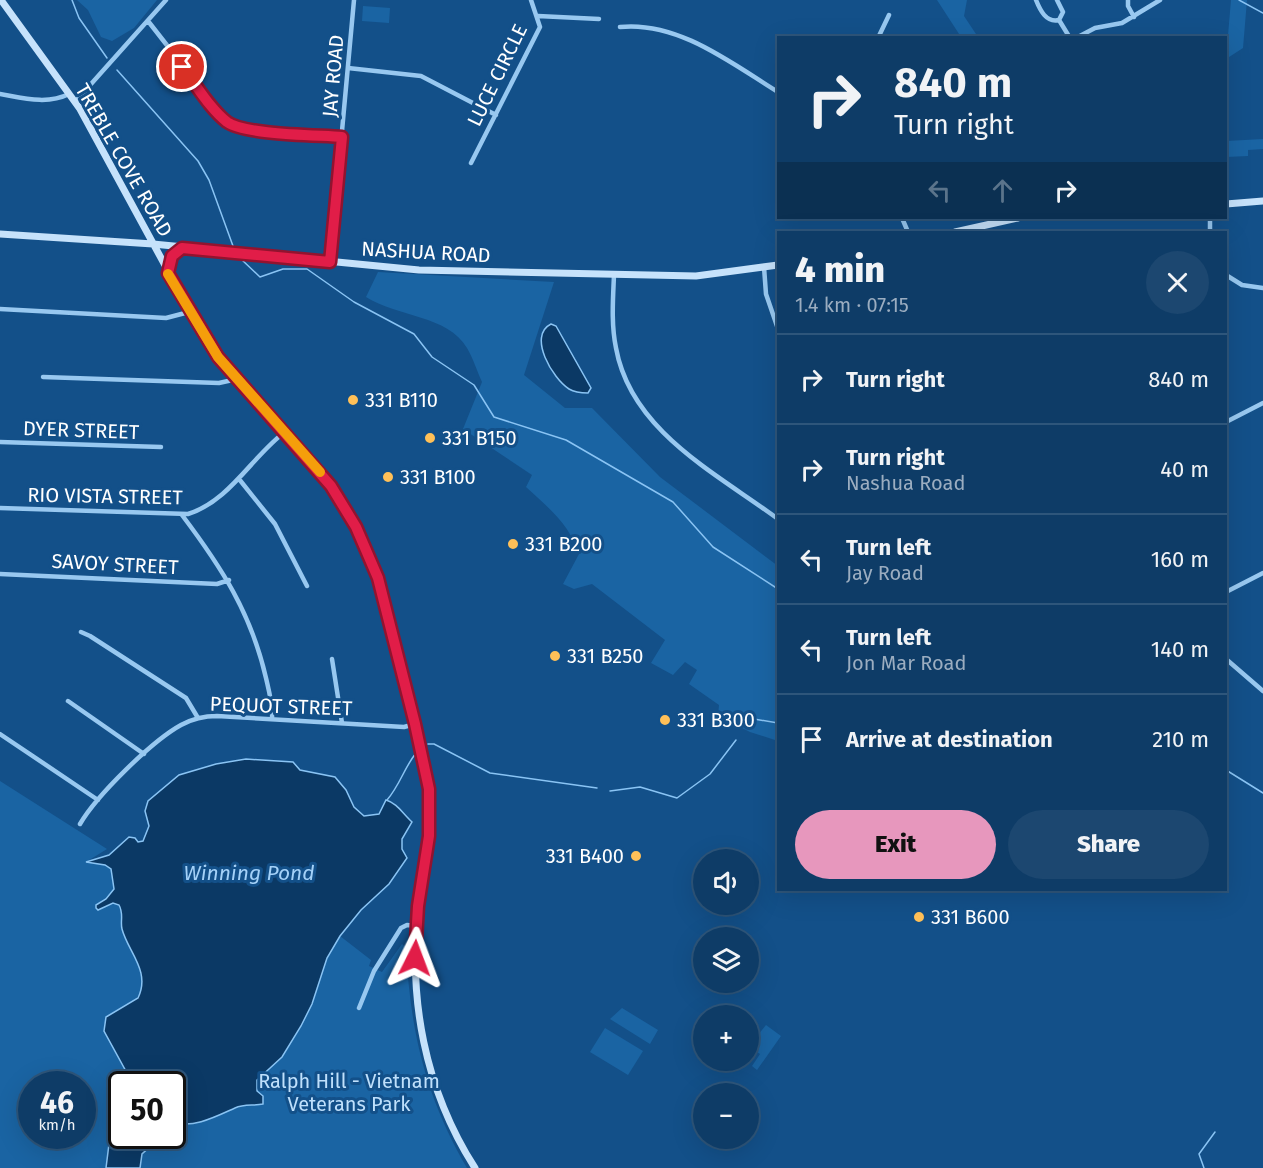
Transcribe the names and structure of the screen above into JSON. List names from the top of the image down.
{
  "streets": {
    "main road": ["TREBLE COVE ROAD", "NASHUA ROAD"],
    "street": [
      "LUCE CIRCLE",
      "JAY ROAD",
      "DYER STREET",
      "RIO VISTA STREET",
      "SAVOY STREET",
      "PEQUOT STREET"
    ]
  },
  "crossings": [
    ["JAY ROAD", "NASHUA ROAD"],
    ["TREBLE COVE ROAD", "NASHUA ROAD"],
    ["TREBLE COVE ROAD", "RIO VISTA STREET"],
    ["TREBLE COVE ROAD", "PEQUOT STREET"]
  ],
  "water": ["Winning Pond"],
  "parks": ["Ralph Hill - Vietnam Veterans Park"],
  "places": [
    "331 B110",
    "331 B150",
    "331 B100",
    "331 B200",
    "331 B250",
    "331 B300",
    "331 B400",
    "331 B600"
  ],
  "page": {
    "turn": ["840 m", "Turn right"],
    "heading": ["4 min", "1.4 km · 07:15"],
    "list": [
      {
        "name": "Turn right",
        "value": "840 m"
      },
      {
        "name": "Turn right",
        "note": "Nashua Road",
        "value": "40 m"
      },
      {
        "name": "Turn left",
        "note": "Jay Road",
        "value": "160 m"
      },
      {
        "name": "Turn left",
        "note": "Jon Mar Road",
        "value": "140 m"
      },
      {
        "name": "Arrive at destination",
        "value": "210 m"
      }
    ],
    "buttons": ["Exit", "Share"],
    "map_buttons": ["+", "−"],
    "speed": "46 km/h",
    "limit": "50"
  }
}
